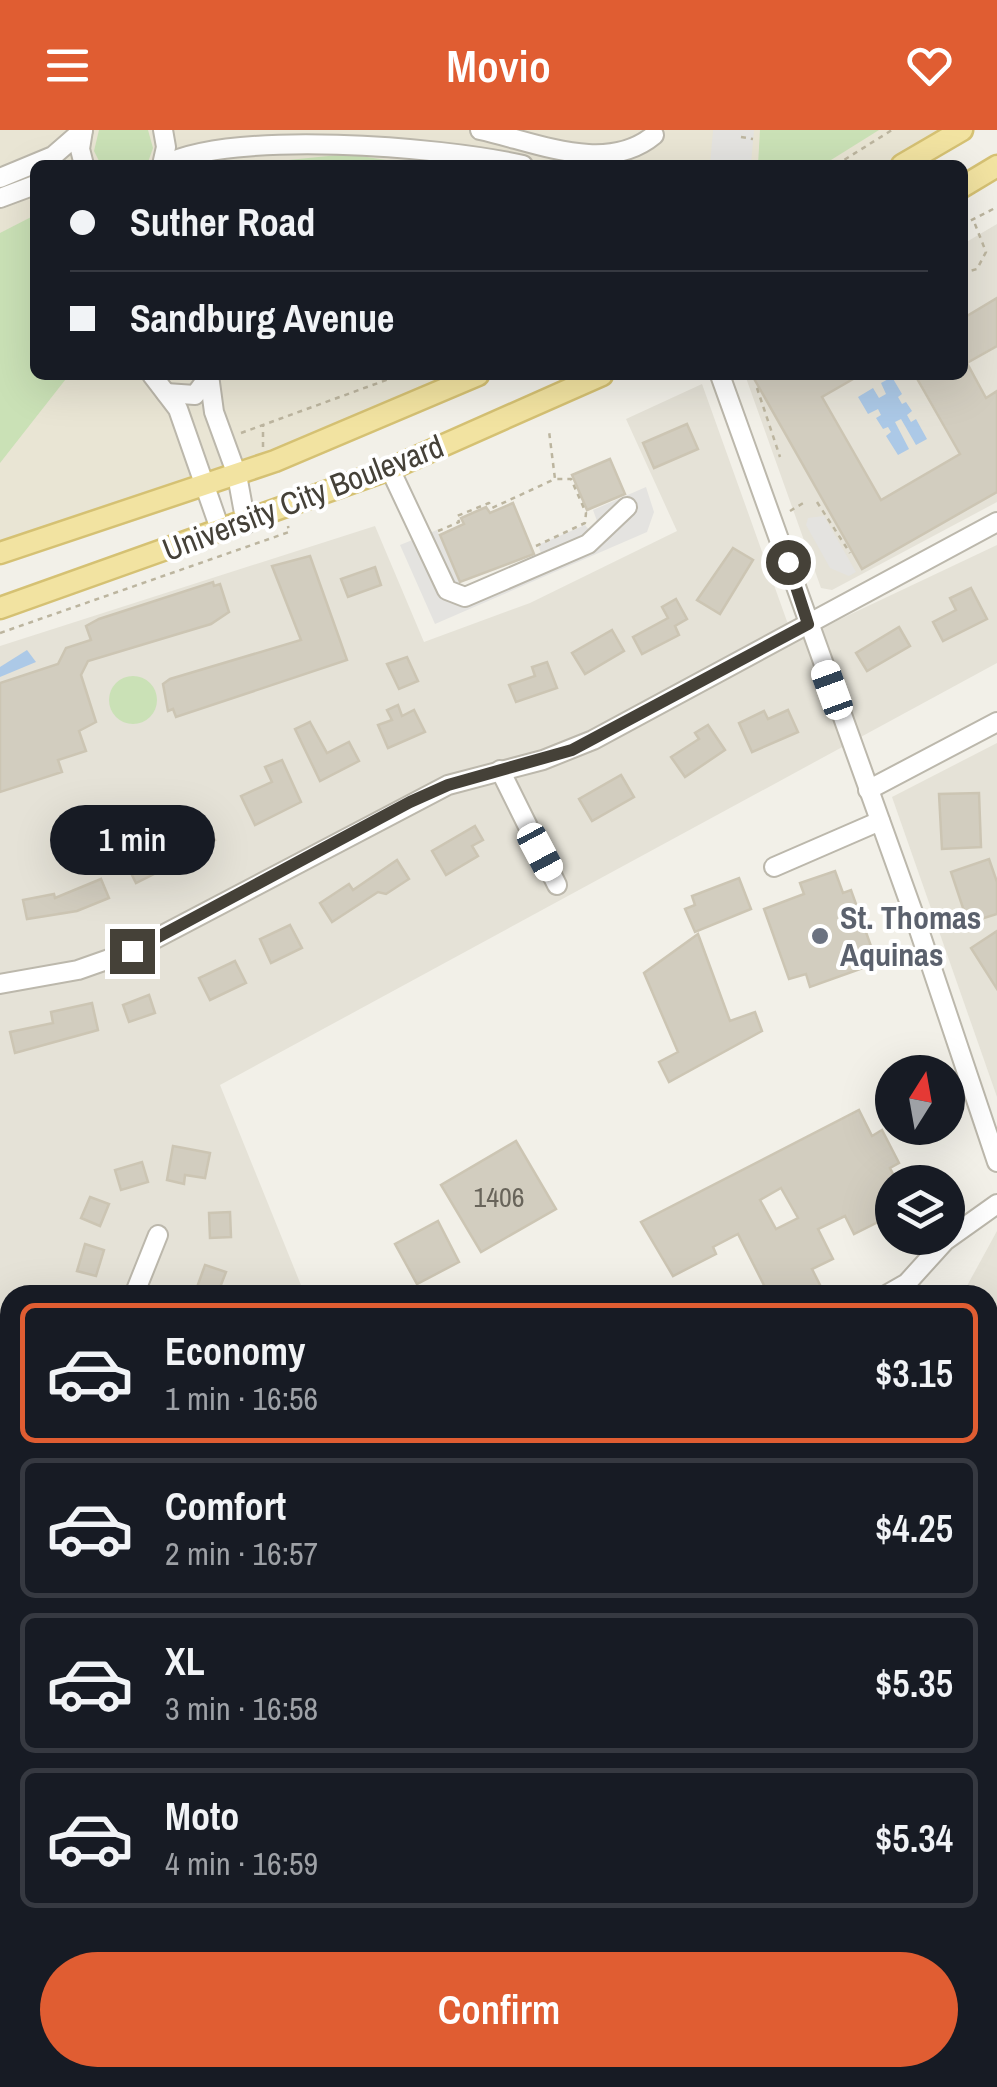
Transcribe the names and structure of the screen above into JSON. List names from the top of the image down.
{
  "streets": {
    "main road": ["University City Boulevard"]
  },
  "places": ["St. Thomas Aquinas"],
  "house_numbers": ["1406"],
  "north": "top",
  "page": {
    "header": "Movio",
    "banner": ["Suther Road", "Sandburg Avenue"],
    "bubble": "1 min",
    "list": [
      {
        "name": "Economy",
        "note": "1 min · 16:56",
        "value": "$3.15"
      },
      {
        "name": "Comfort",
        "note": "2 min · 16:57",
        "value": "$4.25"
      },
      {
        "name": "XL",
        "note": "3 min · 16:58",
        "value": "$5.35"
      },
      {
        "name": "Moto",
        "note": "4 min · 16:59",
        "value": "$5.34"
      }
    ],
    "buttons": "Confirm"
  }
}
